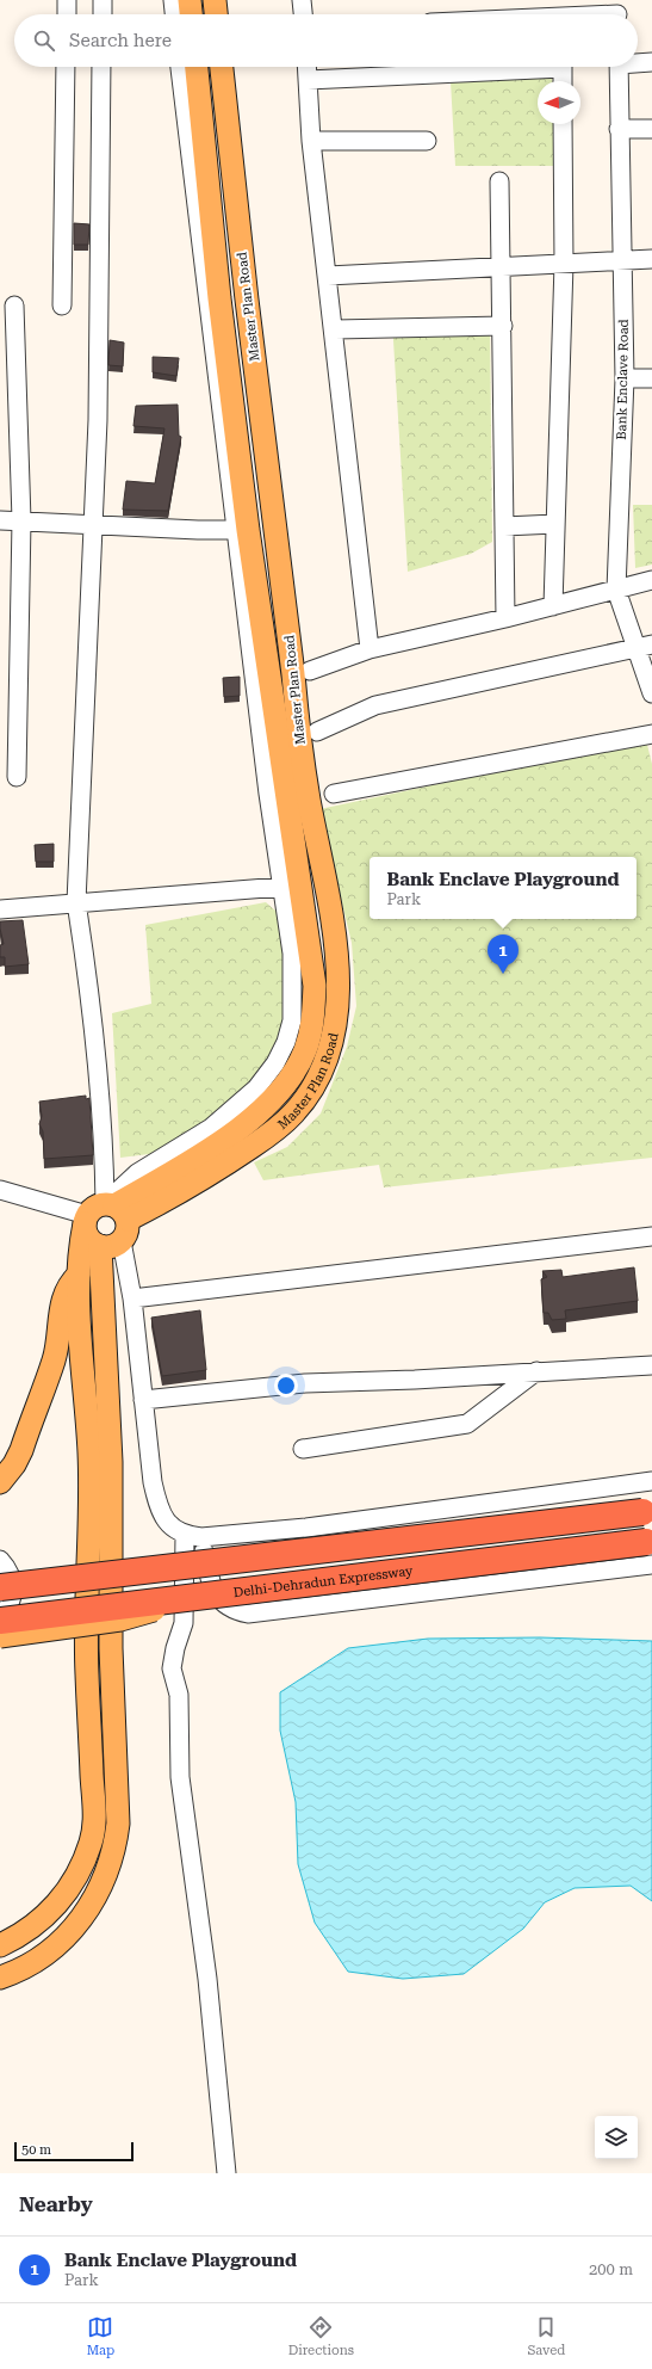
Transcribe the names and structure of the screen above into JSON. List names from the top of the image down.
{
  "streets": {
    "highway": ["Delhi-Dehradun Expressway"],
    "main road": ["Master Plan Road"],
    "street": ["Bank Enclave Road"]
  },
  "scale_bar": "50 m",
  "north": "left",
  "page": {
    "search": "Search here",
    "popup": ["Bank Enclave Playground", "Park"],
    "pins": "1",
    "scale": "50 m",
    "heading": "Nearby",
    "list": [
      {
        "mark": "1",
        "name": "Bank Enclave Playground",
        "note": "Park",
        "value": "200 m"
      }
    ],
    "nav": ["Map", "Directions", "Saved"]
  }
}
